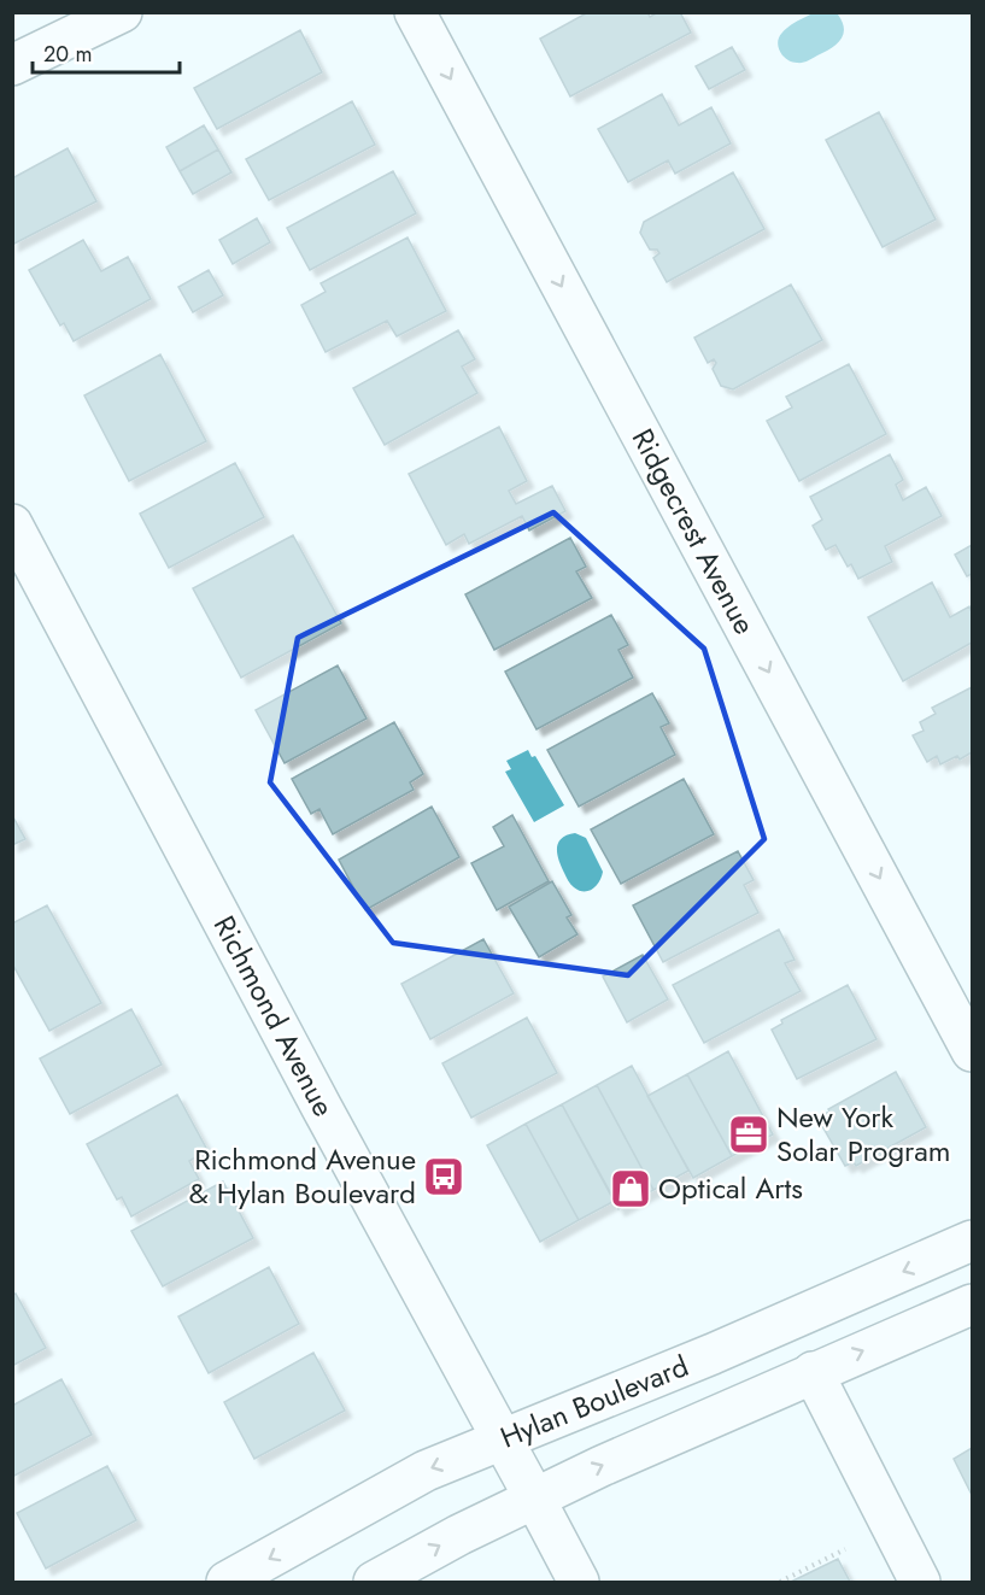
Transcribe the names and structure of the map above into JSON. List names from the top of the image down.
{
  "streets": {
    "main road": ["Ridgecrest Avenue", "Richmond Avenue", "Hylan Boulevard"]
  },
  "crossings": [
    ["Richmond Avenue", "Hylan Boulevard"]
  ],
  "one_way": ["Ridgecrest Avenue"],
  "places": {
    "office": ["New York Solar Program"],
    "bus stop": ["Richmond Avenue & Hylan Boulevard"],
    "shop": ["Optical Arts"]
  },
  "scale_bar": "20 m"
}
